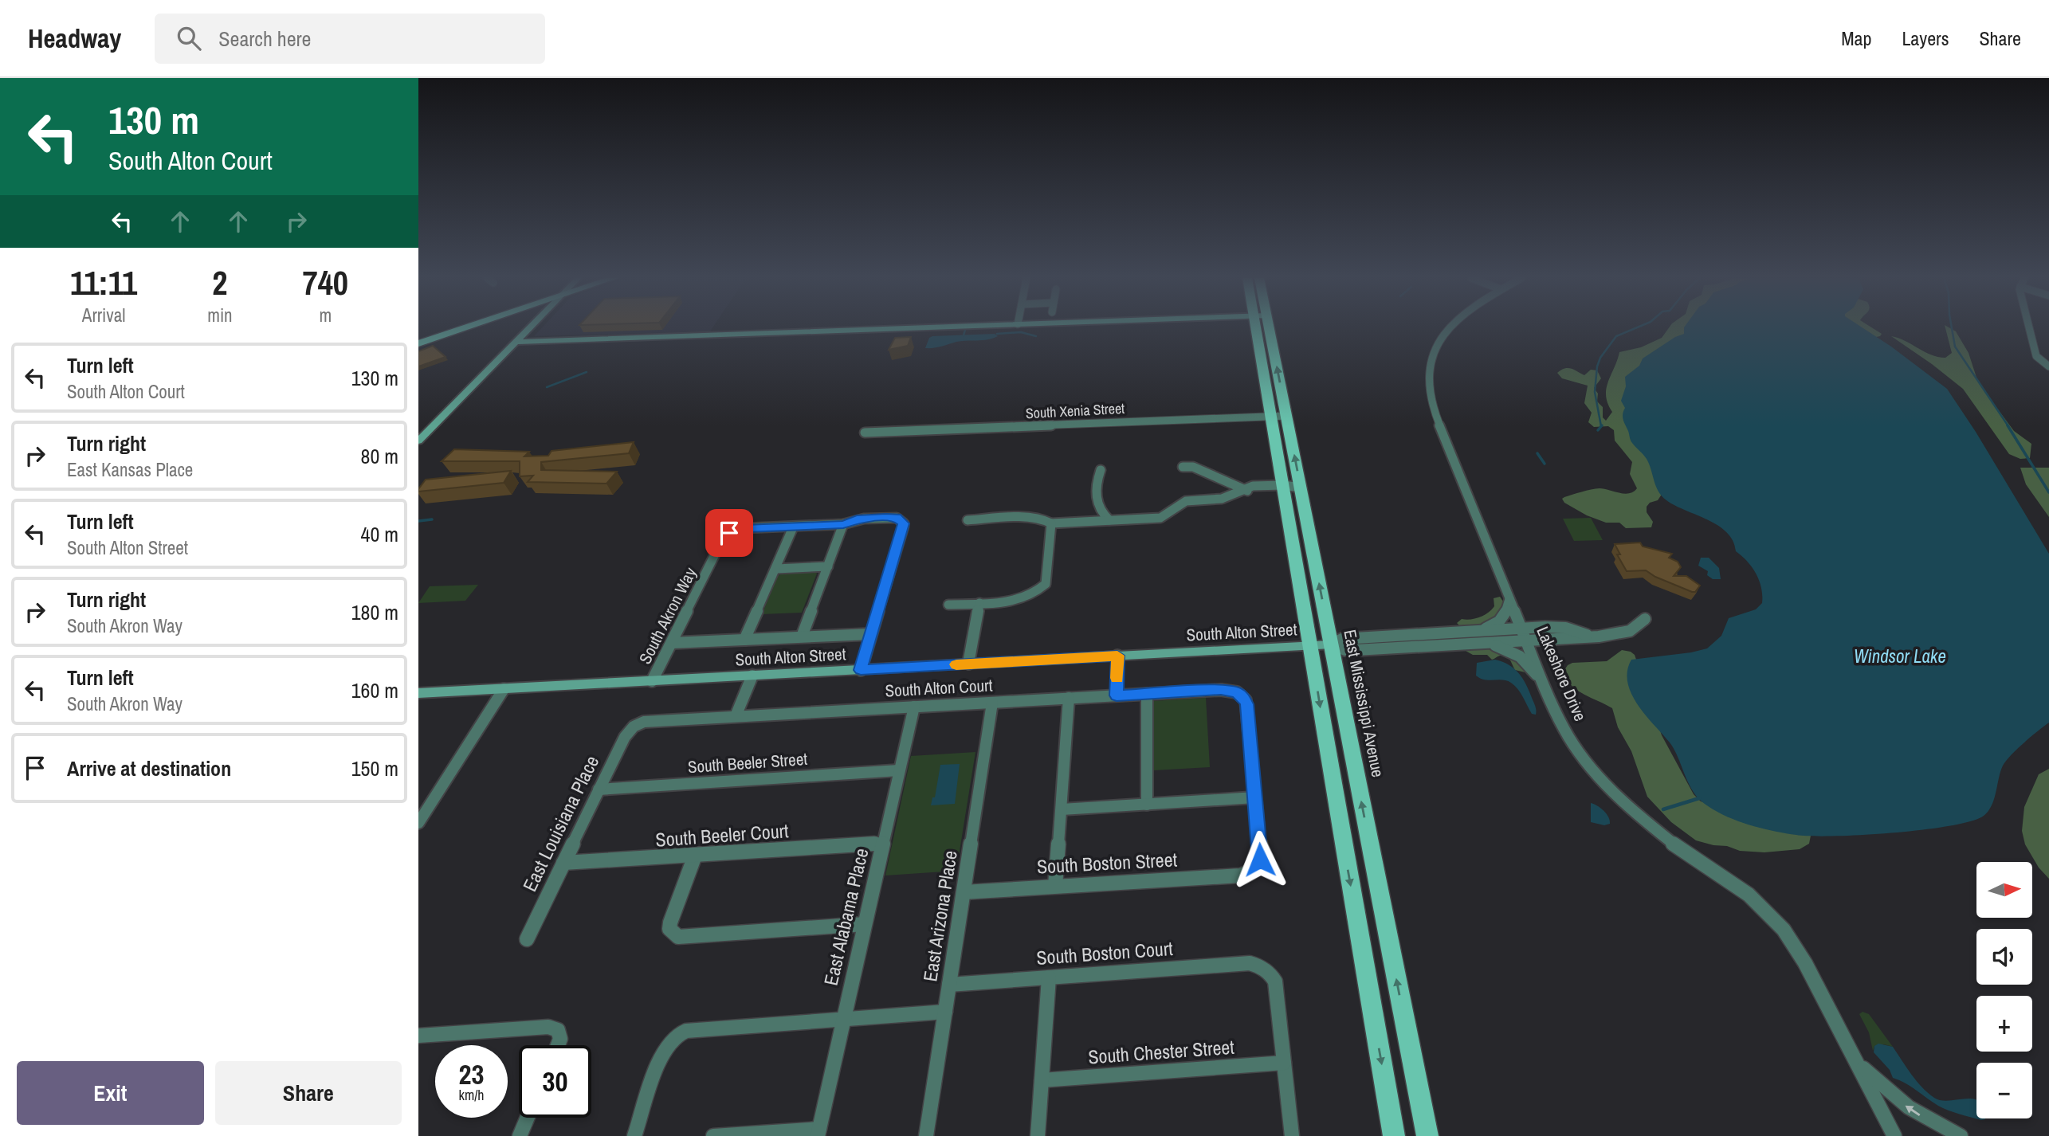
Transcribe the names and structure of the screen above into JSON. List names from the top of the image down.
{
  "streets": {
    "main road": ["East Mississippi Avenue"],
    "street": [
      "South Xenia Street",
      "South Akron Way",
      "South Alton Street",
      "Lakeshore Drive",
      "South Alton Court",
      "South Beeler Street",
      "East Louisiana Place",
      "South Beeler Court",
      "South Boston Street",
      "East Arizona Place",
      "East Alabama Place",
      "South Boston Court",
      "South Chester Street"
    ]
  },
  "crossings": [
    ["South Xenia Street", "East Mississippi Avenue"],
    ["South Akron Way", "South Alton Street"],
    ["South Alton Street", "Lakeshore Drive"],
    ["South Alton Street", "East Mississippi Avenue"],
    ["South Alton Court", "East Louisiana Place"],
    ["South Alton Court", "East Arizona Place"],
    ["South Alton Court", "East Alabama Place"],
    ["South Beeler Street", "East Louisiana Place"],
    ["South Beeler Street", "East Alabama Place"],
    ["East Louisiana Place", "South Beeler Court"],
    ["South Beeler Court", "East Alabama Place"],
    ["South Boston Street", "East Arizona Place"],
    ["East Arizona Place", "South Boston Court"]
  ],
  "water": ["Windsor Lake"],
  "north": "right",
  "page": {
    "header": "Headway",
    "search": "Search here",
    "nav": ["Map", "Layers", "Share"],
    "turn": ["130 m", "South Alton Court"],
    "eta": [
      "11:11",
      "Arrival",
      "2",
      "min",
      "740",
      "m"
    ],
    "list": [
      {
        "name": "Turn left",
        "note": "South Alton Court",
        "value": "130 m"
      },
      {
        "name": "Turn right",
        "note": "East Kansas Place",
        "value": "80 m"
      },
      {
        "name": "Turn left",
        "note": "South Alton Street",
        "value": "40 m"
      },
      {
        "name": "Turn right",
        "note": "South Akron Way",
        "value": "180 m"
      },
      {
        "name": "Turn left",
        "note": "South Akron Way",
        "value": "160 m"
      },
      {
        "name": "Arrive at destination",
        "value": "150 m"
      }
    ],
    "map_buttons": ["+", "−"],
    "speed": "23 km/h",
    "limit": "30",
    "buttons": ["Exit", "Share"]
  }
}
